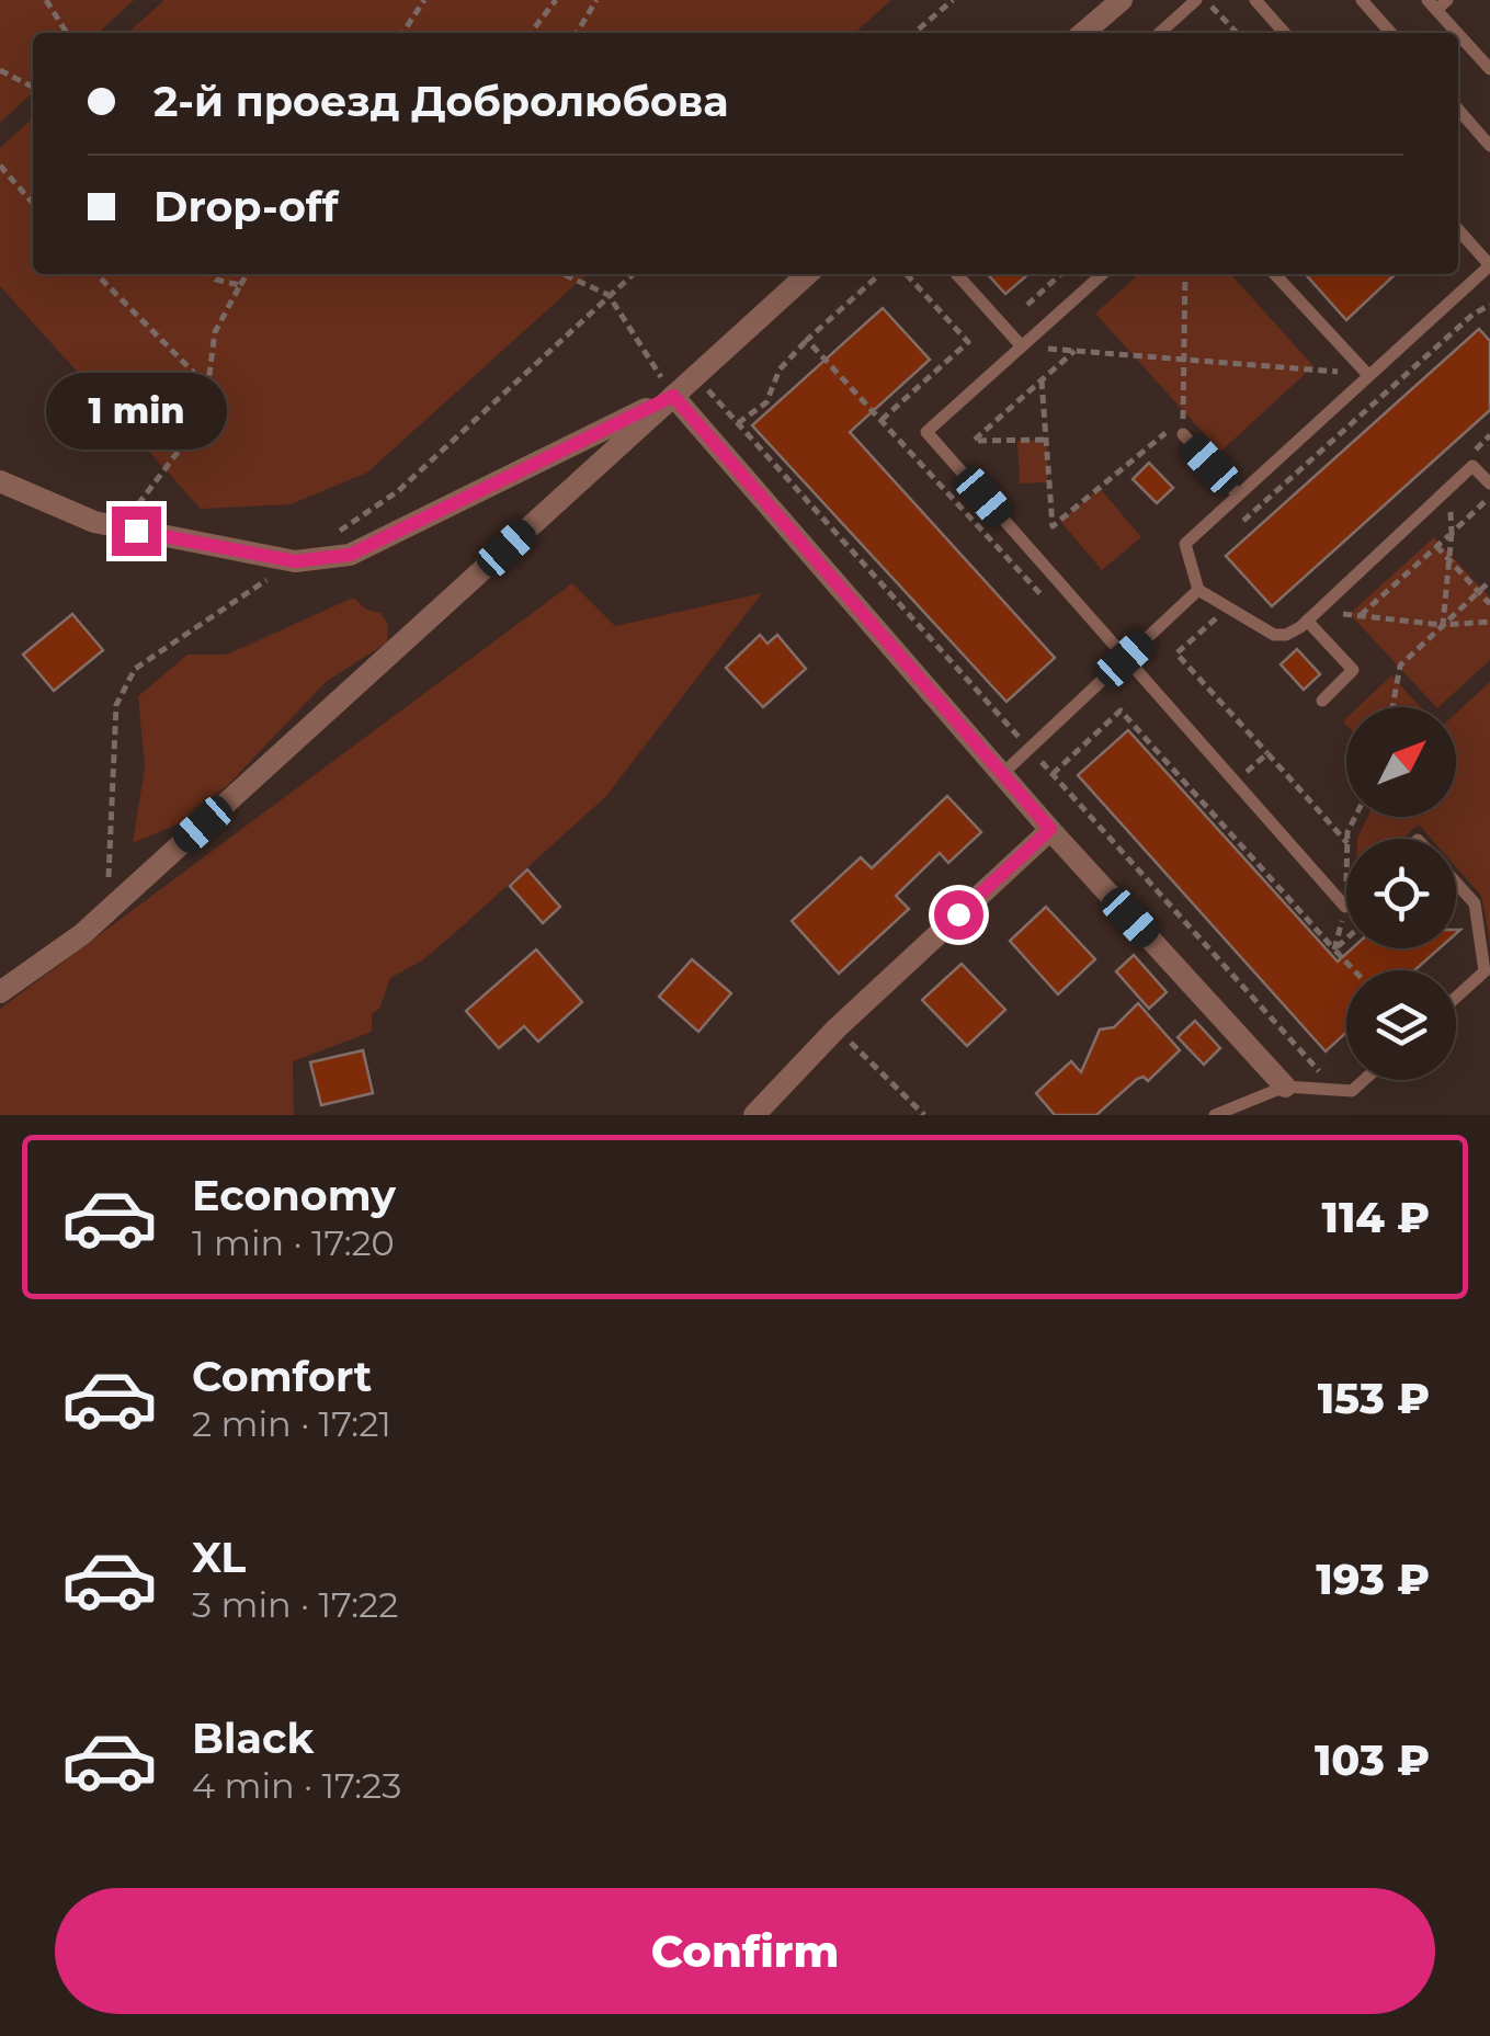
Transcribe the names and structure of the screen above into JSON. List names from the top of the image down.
{
  "north": "top right",
  "page": {
    "banner": ["2-й проезд Добролюбова", "Drop-off"],
    "bubble": "1 min",
    "list": [
      {
        "name": "Economy",
        "note": "1 min · 17:20",
        "value": "114 ₽"
      },
      {
        "name": "Comfort",
        "note": "2 min · 17:21",
        "value": "153 ₽"
      },
      {
        "name": "XL",
        "note": "3 min · 17:22",
        "value": "193 ₽"
      },
      {
        "name": "Black",
        "note": "4 min · 17:23",
        "value": "103 ₽"
      }
    ],
    "buttons": "Confirm"
  }
}
